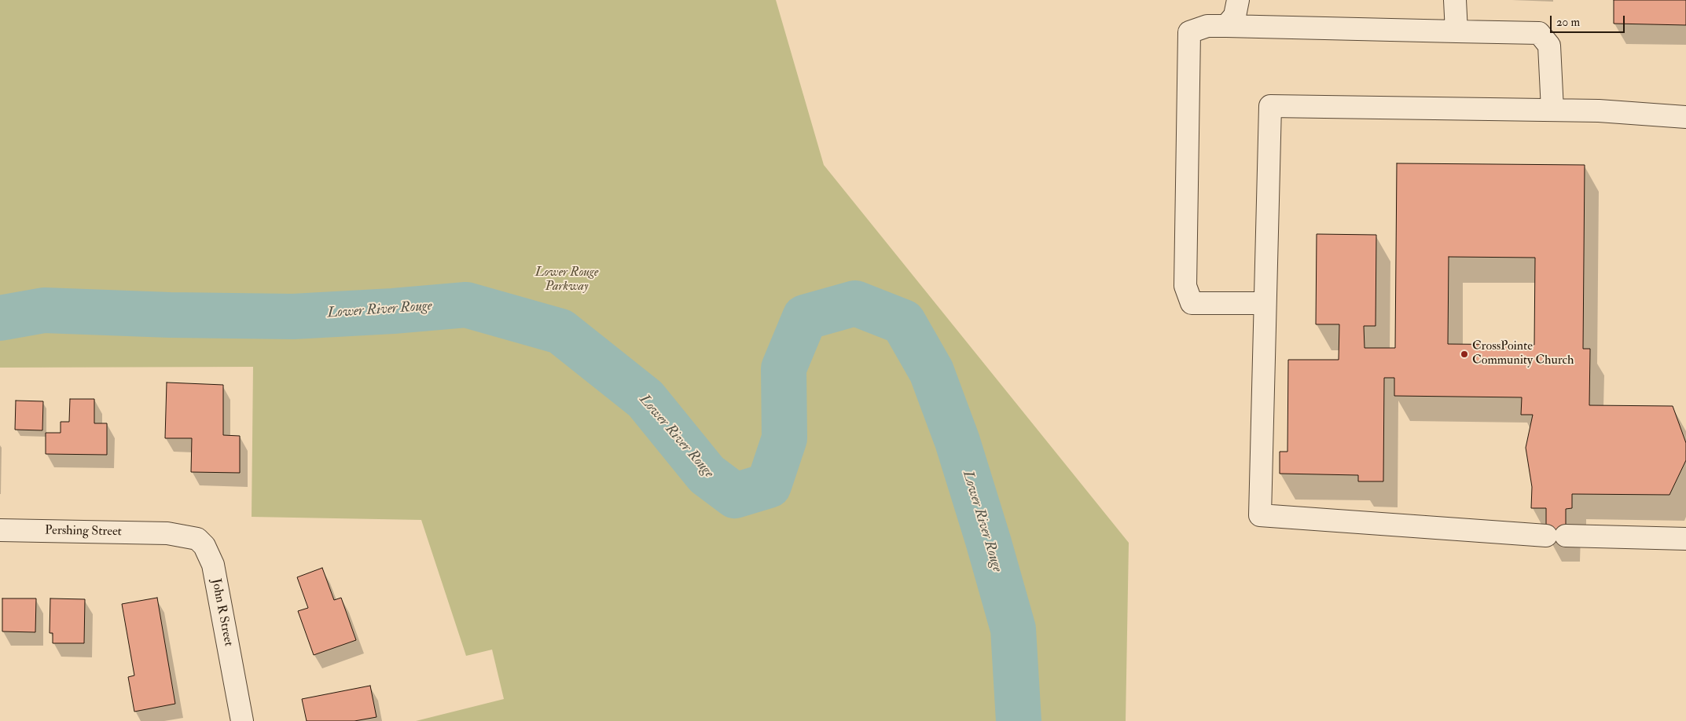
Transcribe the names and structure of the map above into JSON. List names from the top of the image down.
{
  "streets": {
    "street": ["Pershing Street", "John R Street"]
  },
  "crossings": [
    ["Pershing Street", "John R Street"]
  ],
  "water": ["Lower River Rouge"],
  "parks": ["Lower Rouge Parkway"],
  "places": ["CrossPointe Community Church"],
  "scale_bar": "20 m"
}
